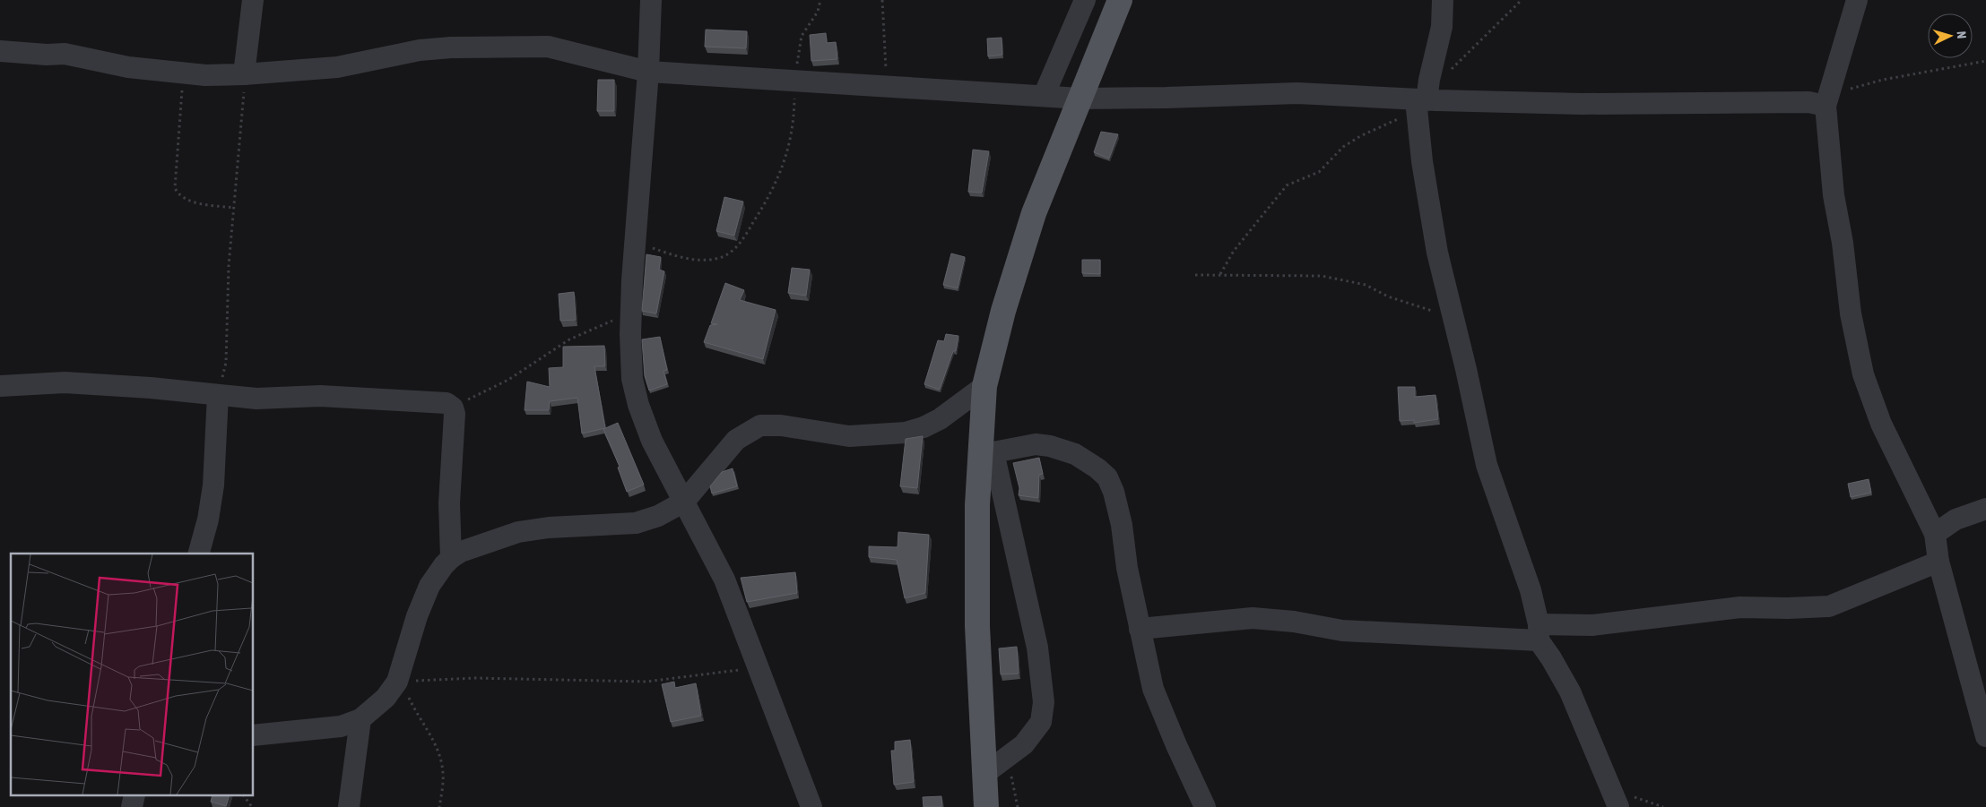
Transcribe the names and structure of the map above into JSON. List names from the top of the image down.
{
  "north": "right"
}
